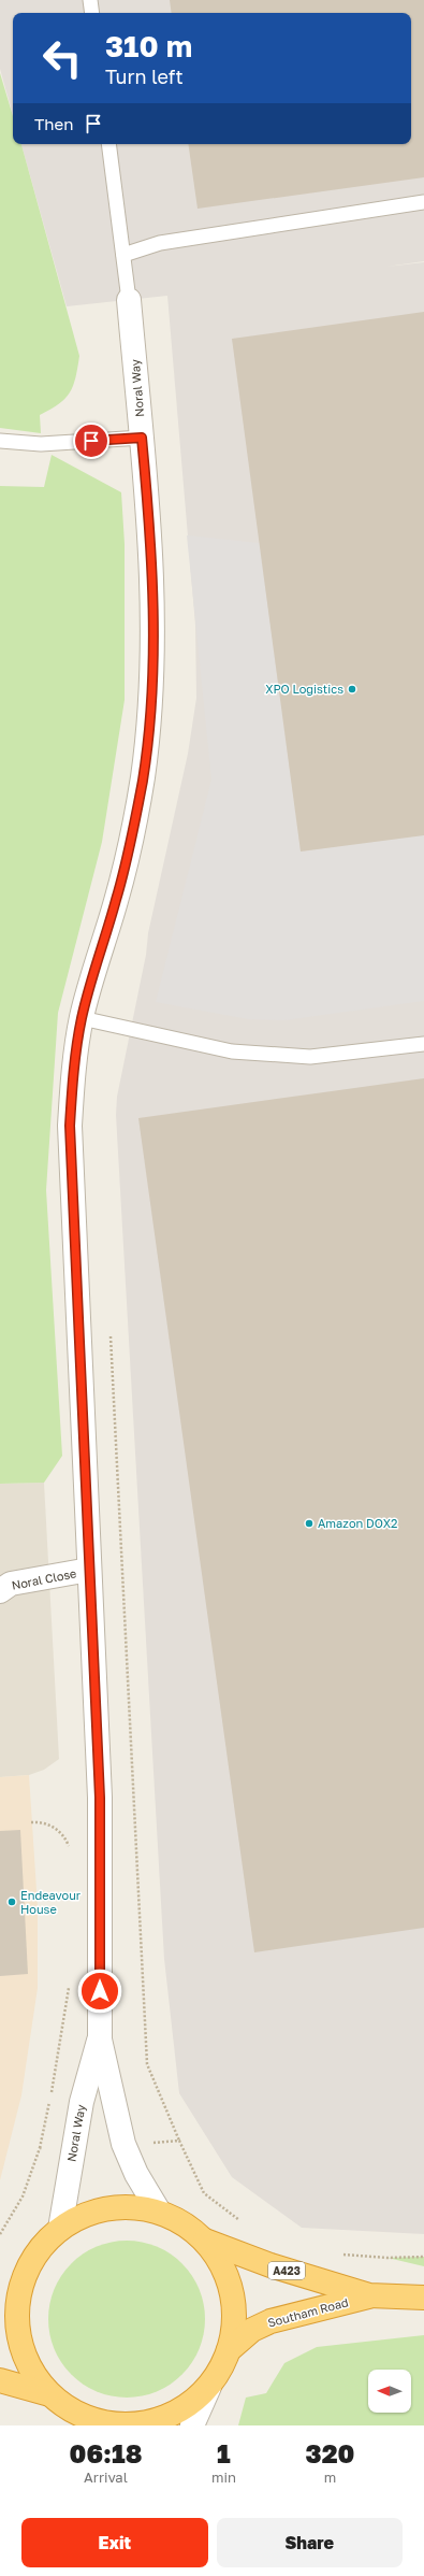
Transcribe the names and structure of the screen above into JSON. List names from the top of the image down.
{
  "streets": {
    "highway": ["A423", "Southam Road"],
    "street": ["Noral Way", "Noral Close"]
  },
  "crossings": [
    ["Noral Way", "Noral Close"]
  ],
  "places": ["XPO Logistics", "Amazon DOX2", "Endeavour House"],
  "north": "left",
  "page": {
    "turn": ["310 m", "Turn left"],
    "then": "Then",
    "eta": [
      "06:18",
      "Arrival",
      "1",
      "min",
      "320",
      "m"
    ],
    "buttons": ["Exit", "Share"]
  }
}
